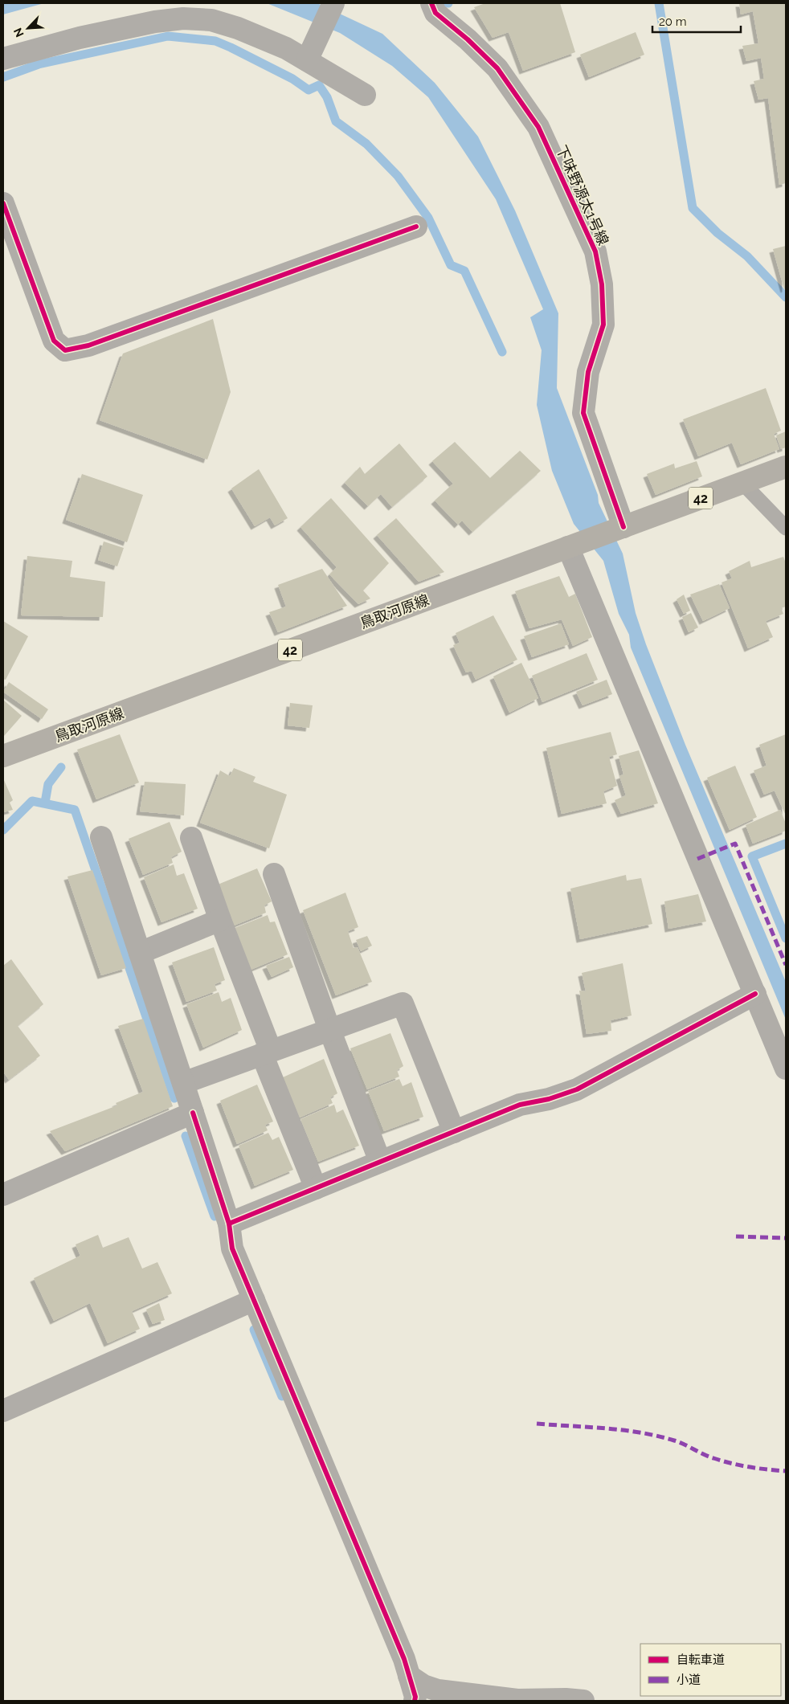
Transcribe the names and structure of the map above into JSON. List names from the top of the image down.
{
  "streets": {
    "main road": ["42", "鳥取河原線"],
    "street": ["下味野源太1号線"]
  },
  "crossings": [
    ["下味野源太1号線", "鳥取河原線"]
  ],
  "legend": ["自転車道", "小道"],
  "scale_bar": "20 m",
  "north": "bottom left"
}
